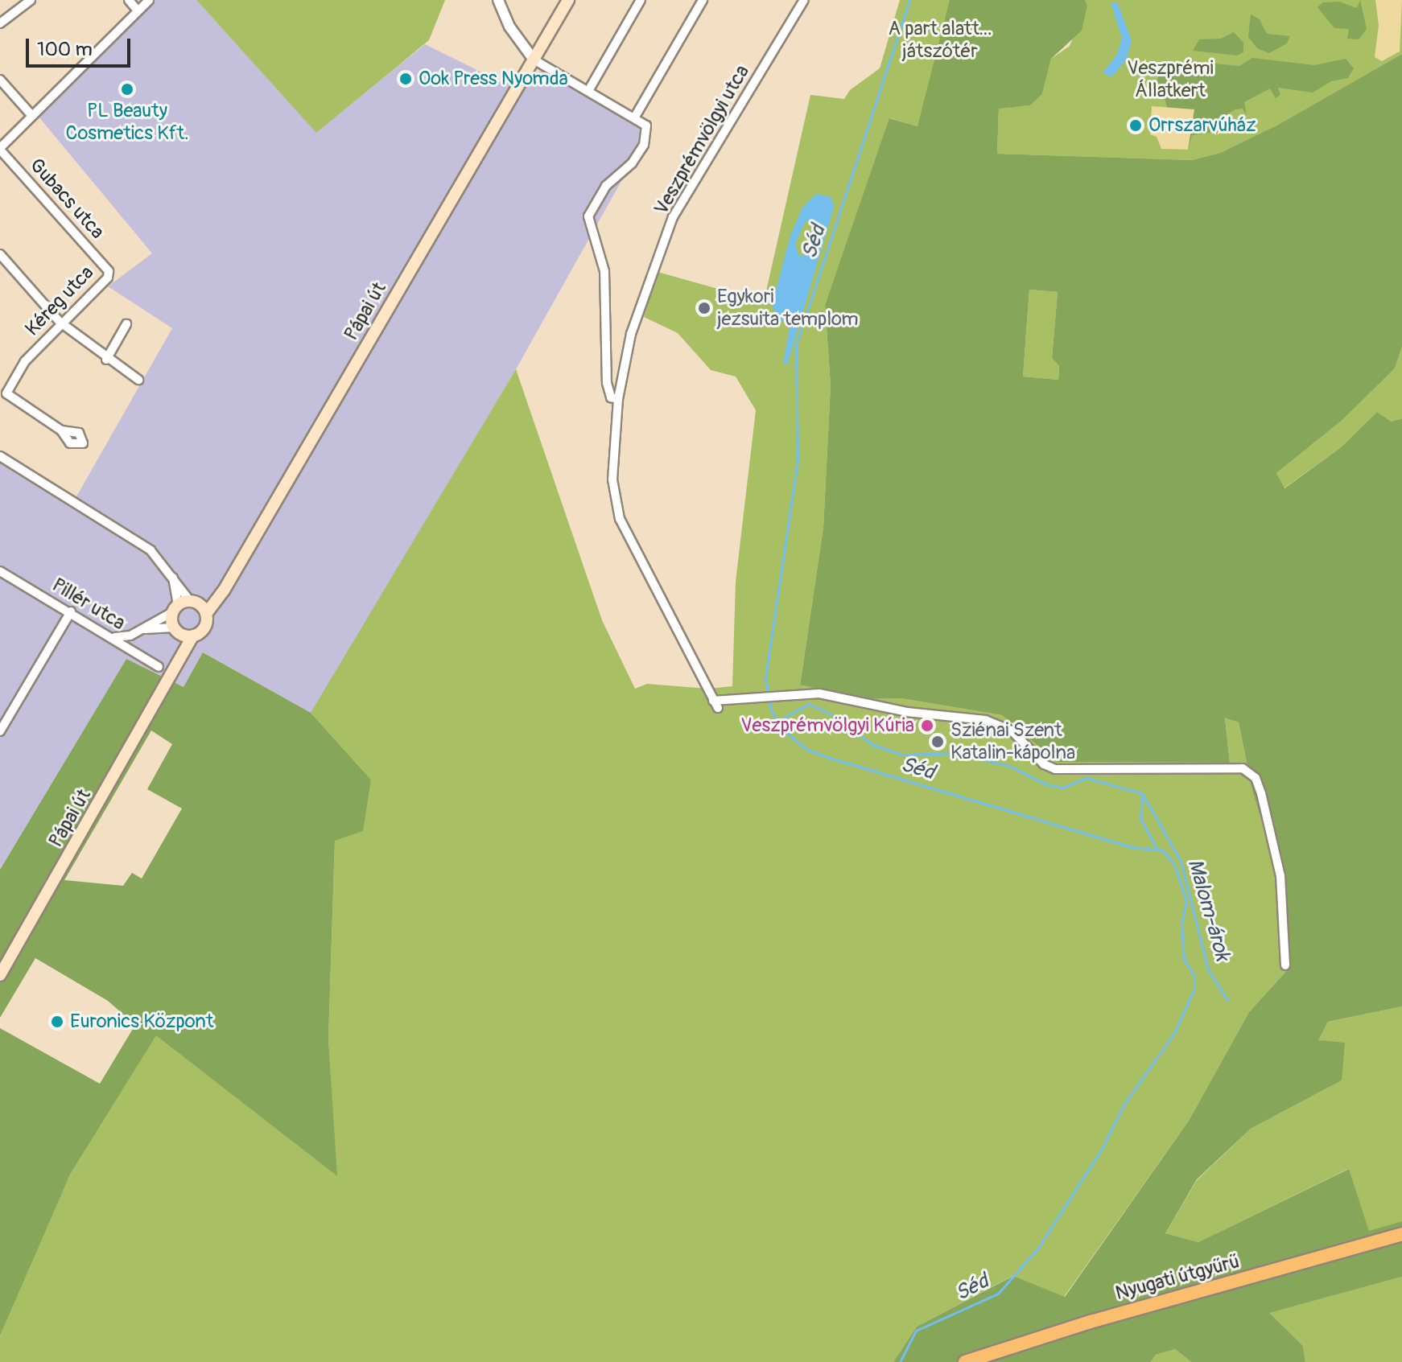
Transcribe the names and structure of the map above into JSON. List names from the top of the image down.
{
  "streets": {
    "main road": ["Pápai út", "Nyugati útgyűrű"],
    "street": [
      "Veszprémvölgyi utca",
      "Gubacs utca",
      "Kéreg utca",
      "Pillér utca"
    ]
  },
  "crossings": [
    ["Gubacs utca", "Kéreg utca"]
  ],
  "water": ["Séd", "Malom-árok"],
  "parks": ["A part alatt... játszótér", "Veszprémi Állatkert"],
  "places": [
    "Ook Press Nyomda",
    "PL Beauty Cosmetics Kft.",
    "Orrszarvúház",
    "Egykori jezsuita templom",
    "Veszprémvölgyi Kúria",
    "Sziénai Szent Katalin-kápolna",
    "Euronics Központ"
  ],
  "scale_bar": "100 m"
}
